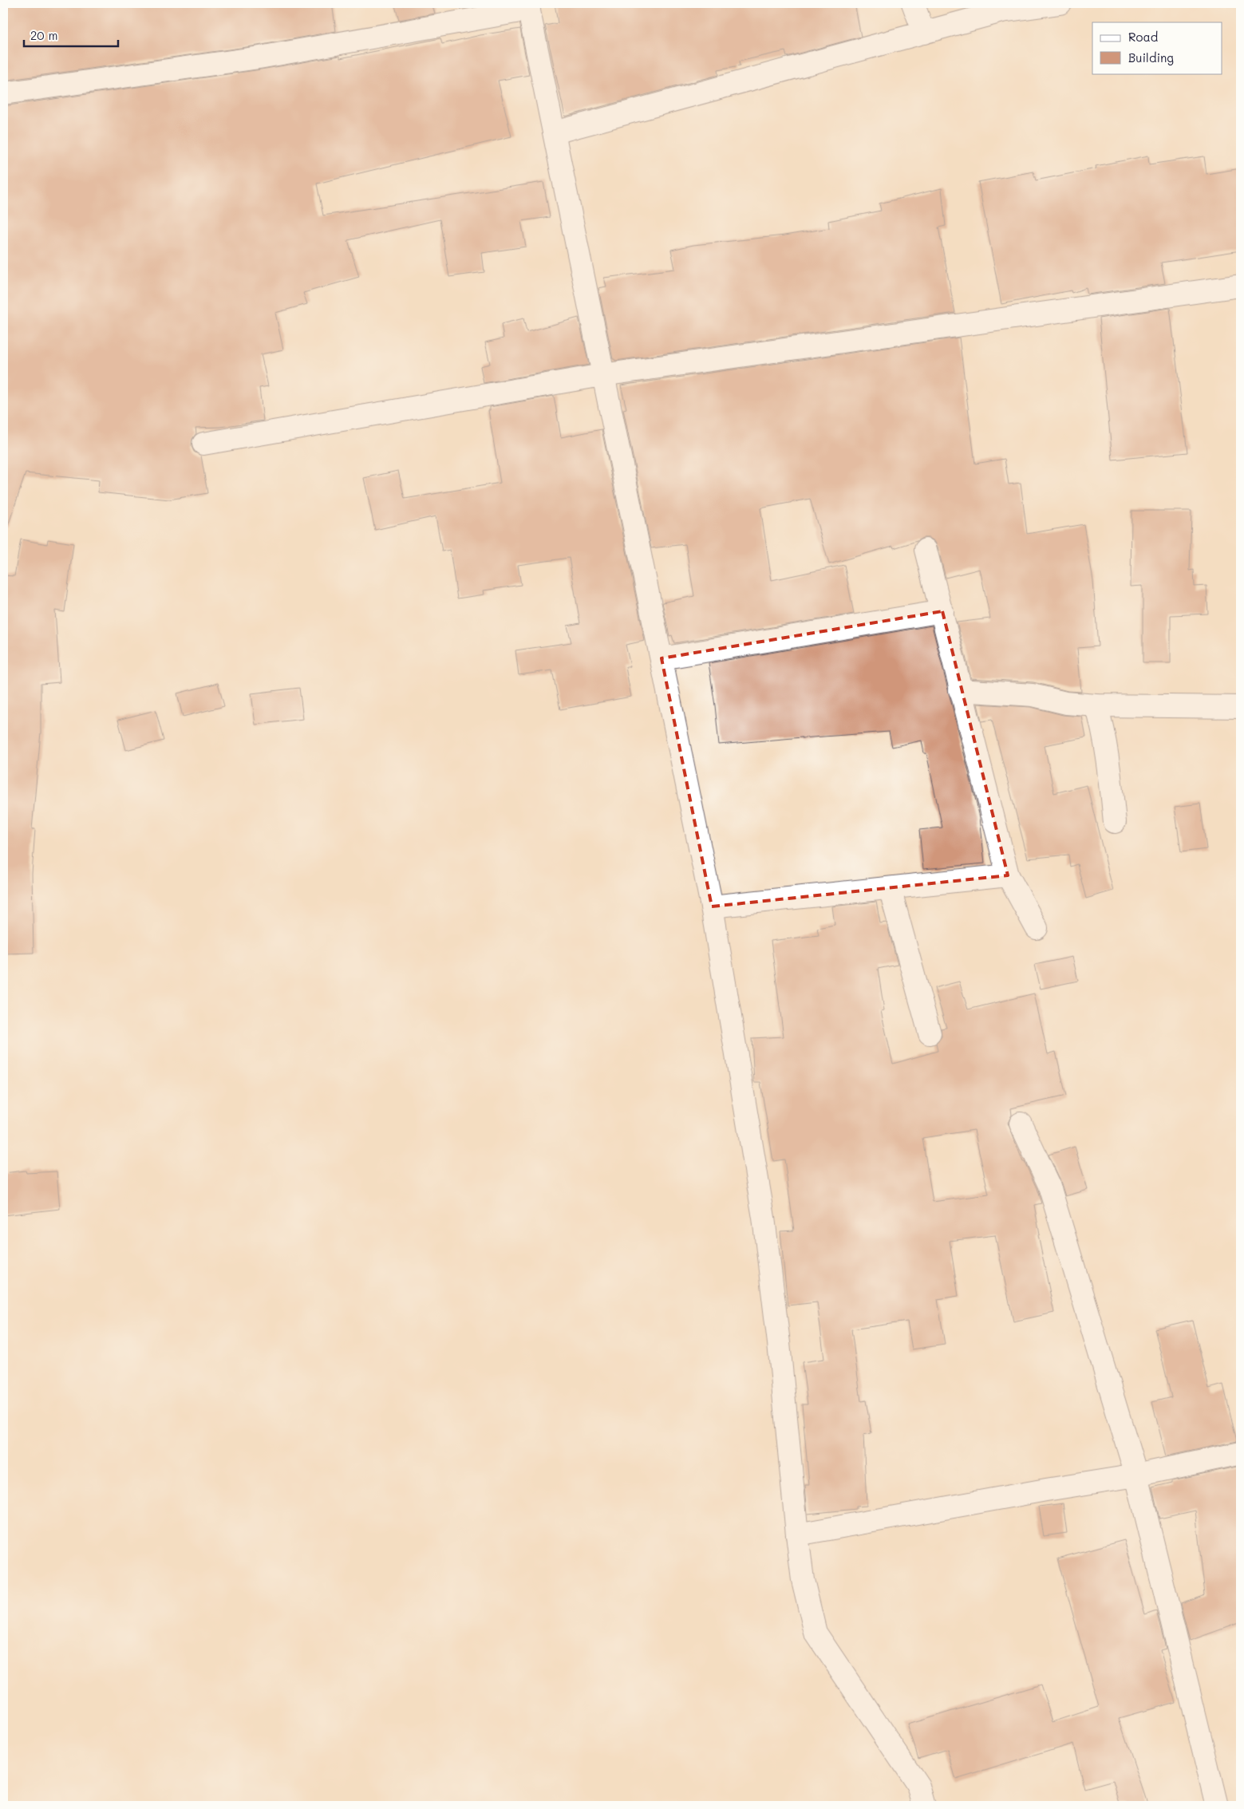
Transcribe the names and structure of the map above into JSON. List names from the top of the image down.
{
  "legend": ["Road", "Building"],
  "scale_bar": "20 m"
}
